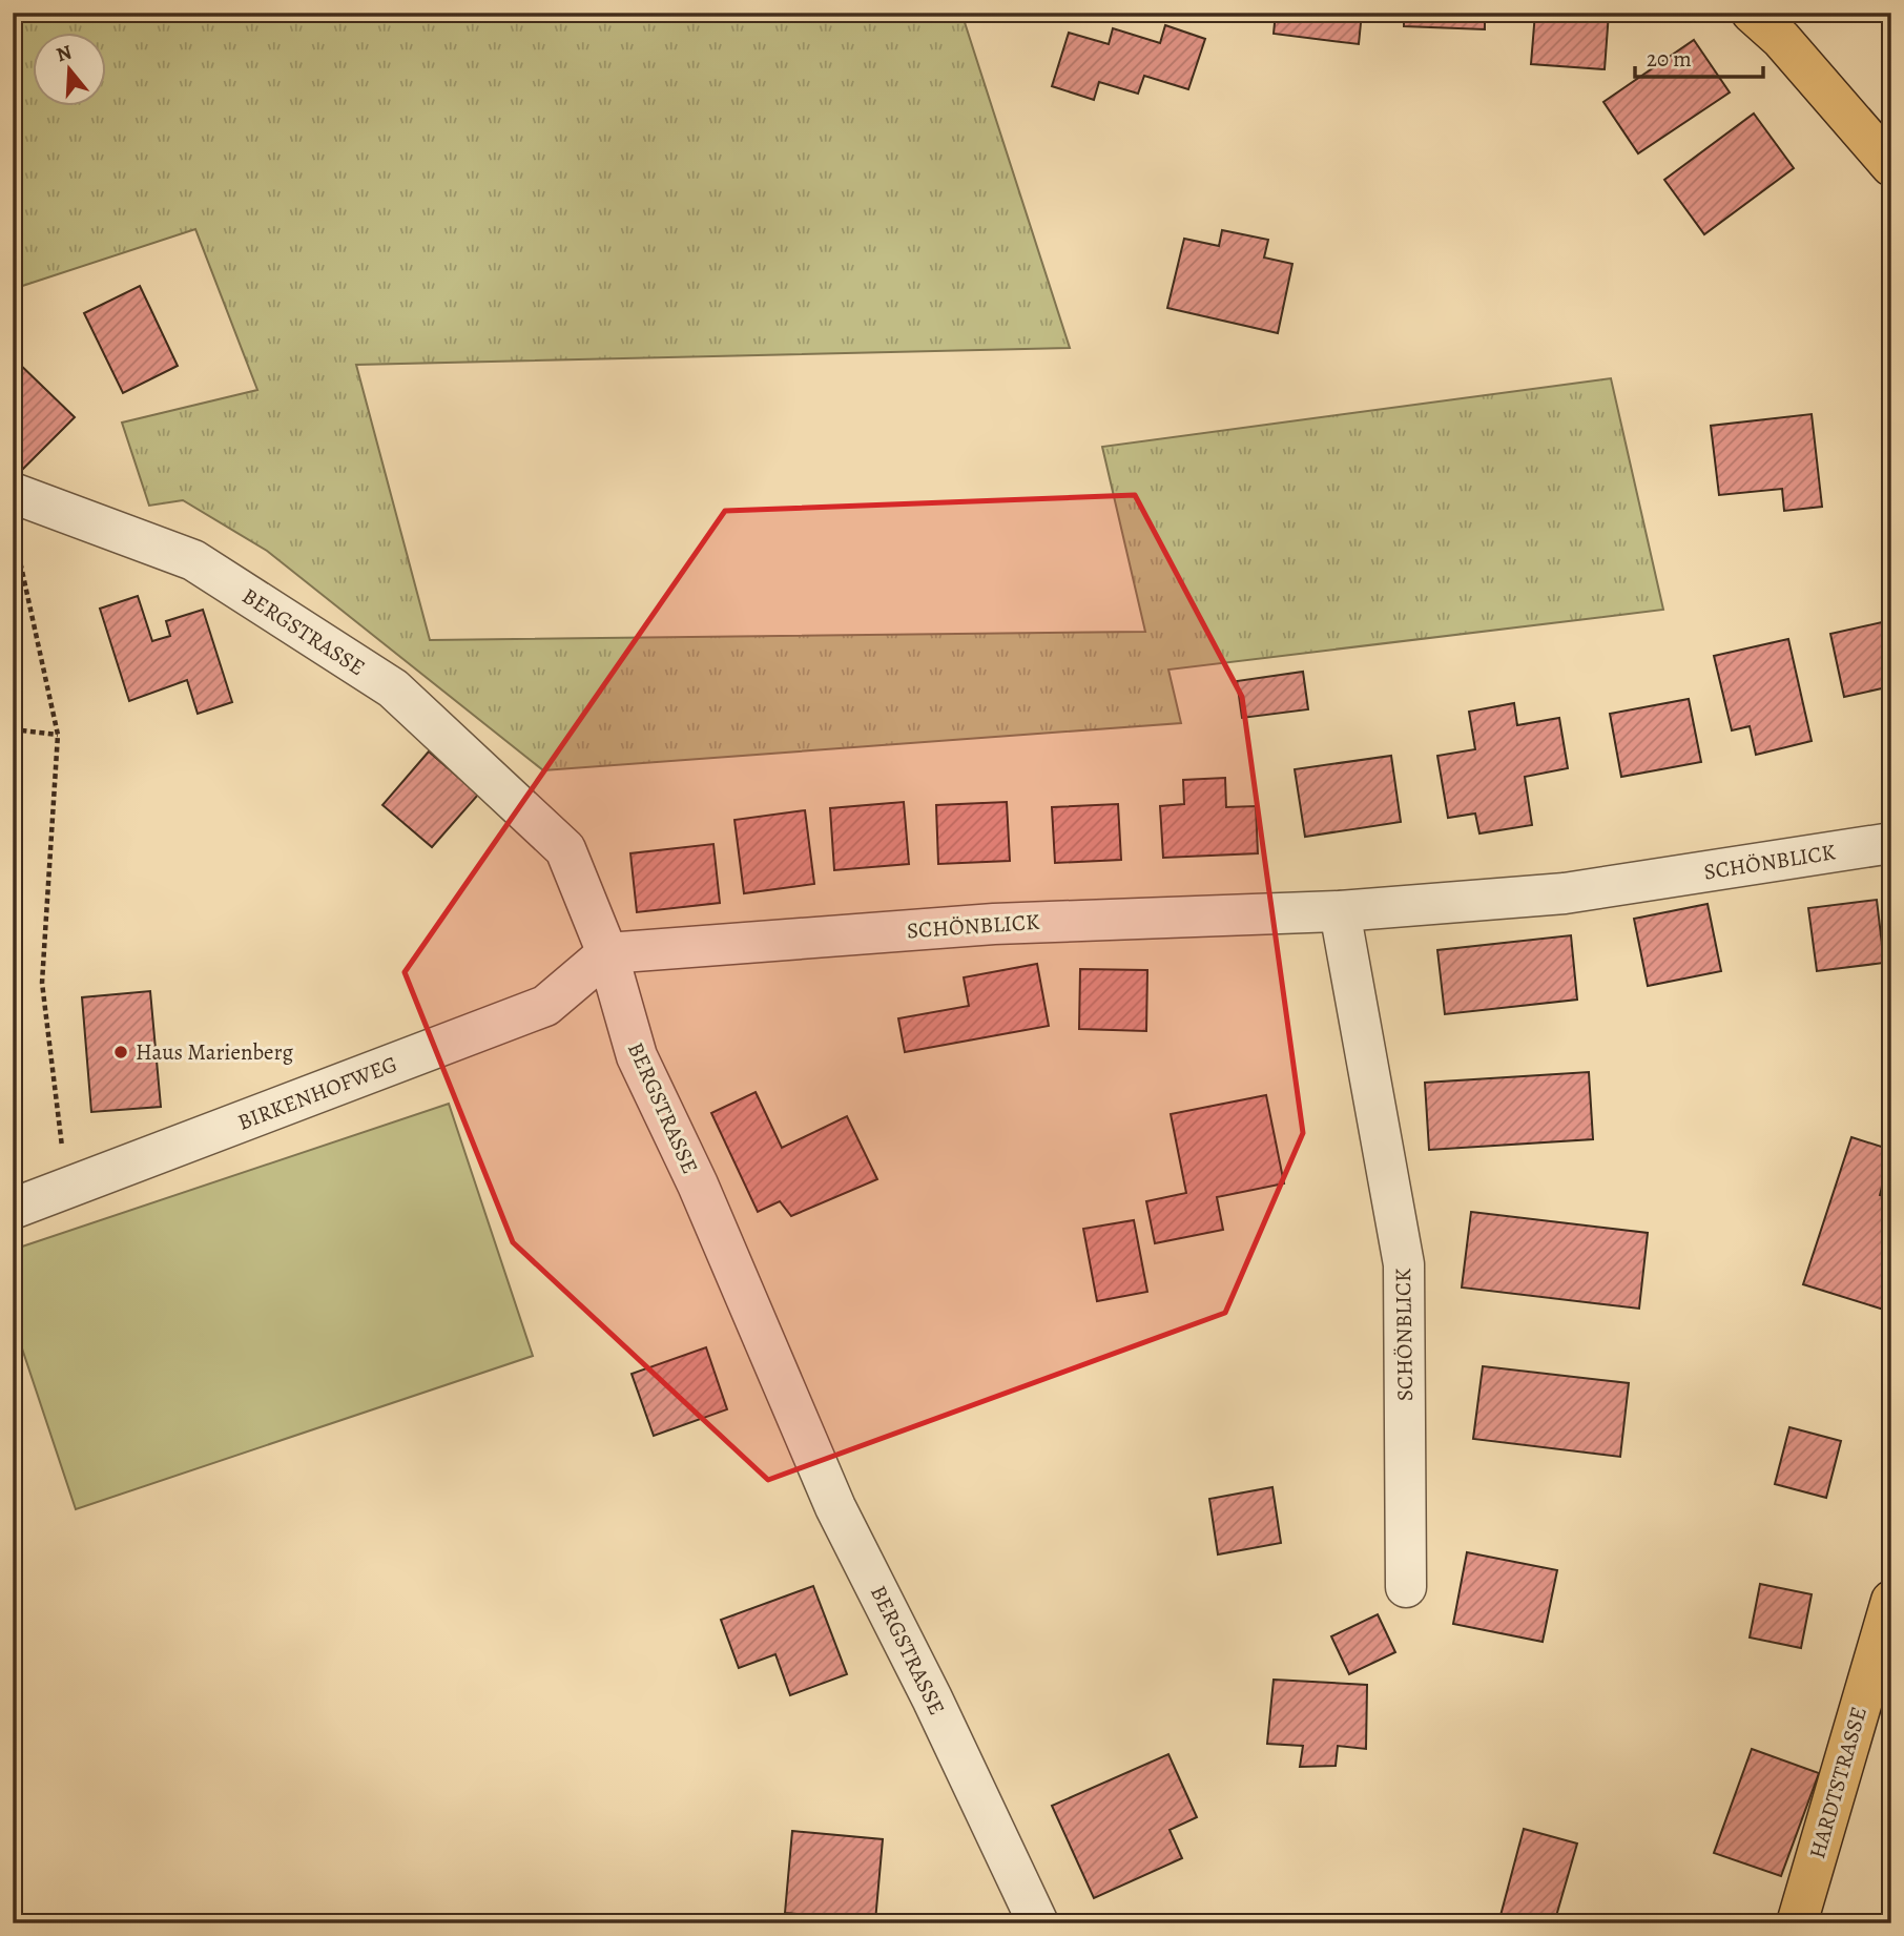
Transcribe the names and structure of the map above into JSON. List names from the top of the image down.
{
  "streets": {
    "main road": ["HARDTSTRASSE"],
    "street": ["BERGSTRASSE", "SCHÖNBLICK", "BIRKENHOFWEG"]
  },
  "crossings": [
    ["BERGSTRASSE", "SCHÖNBLICK"],
    ["BERGSTRASSE", "BIRKENHOFWEG"],
    ["SCHÖNBLICK", "BIRKENHOFWEG"]
  ],
  "places": ["Haus Marienberg"],
  "scale_bar": "20 m",
  "north": "top"
}
